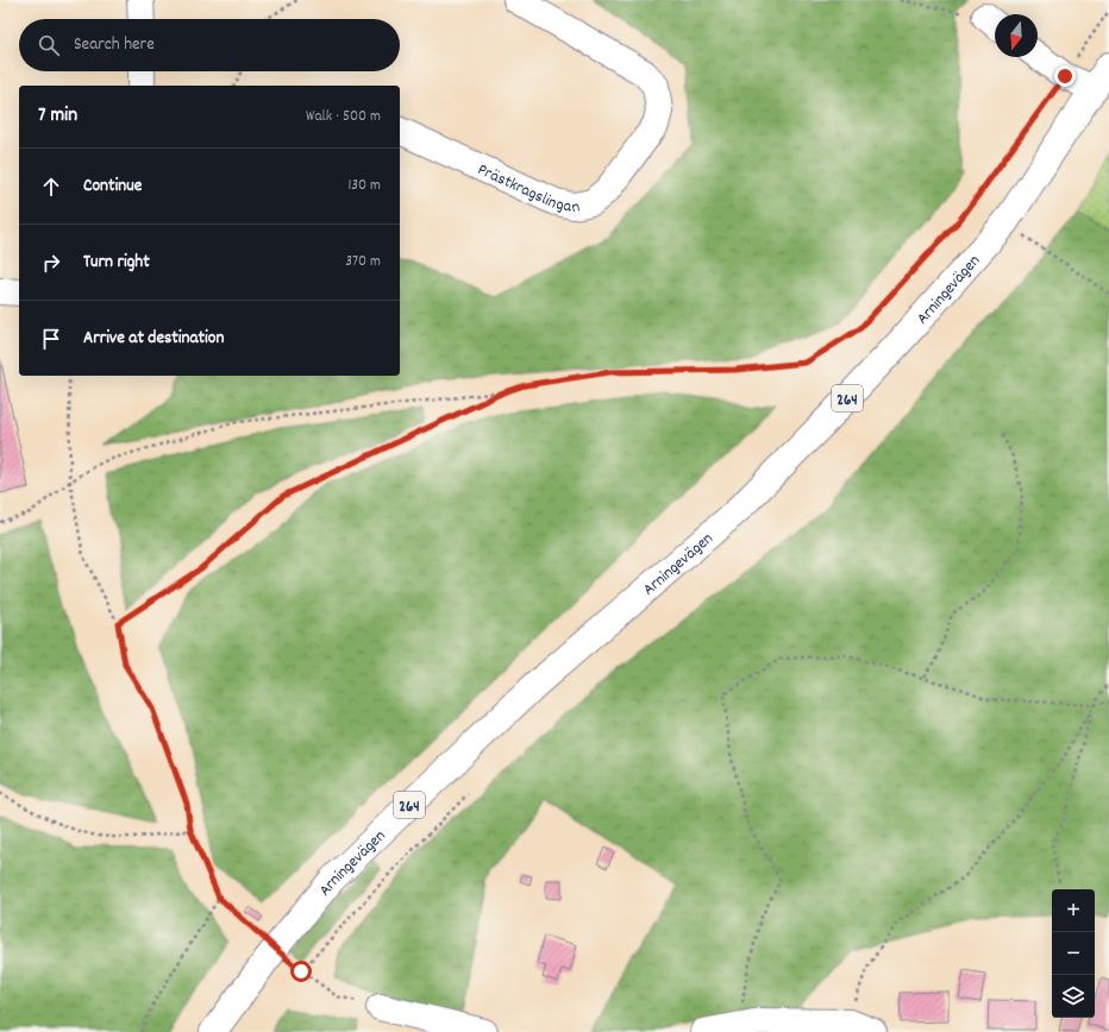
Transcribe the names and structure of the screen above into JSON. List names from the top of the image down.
{
  "streets": {
    "main road": ["Prästkragslingan", "Arningevägen", "264"]
  },
  "north": "bottom",
  "page": {
    "search": "Search here",
    "heading": ["7 min", "Walk · 500 m"],
    "list": [
      ["Continue", "130 m"],
      ["Turn right", "370 m"],
      "Arrive at destination"
    ],
    "map_buttons": ["+", "−"]
  }
}
